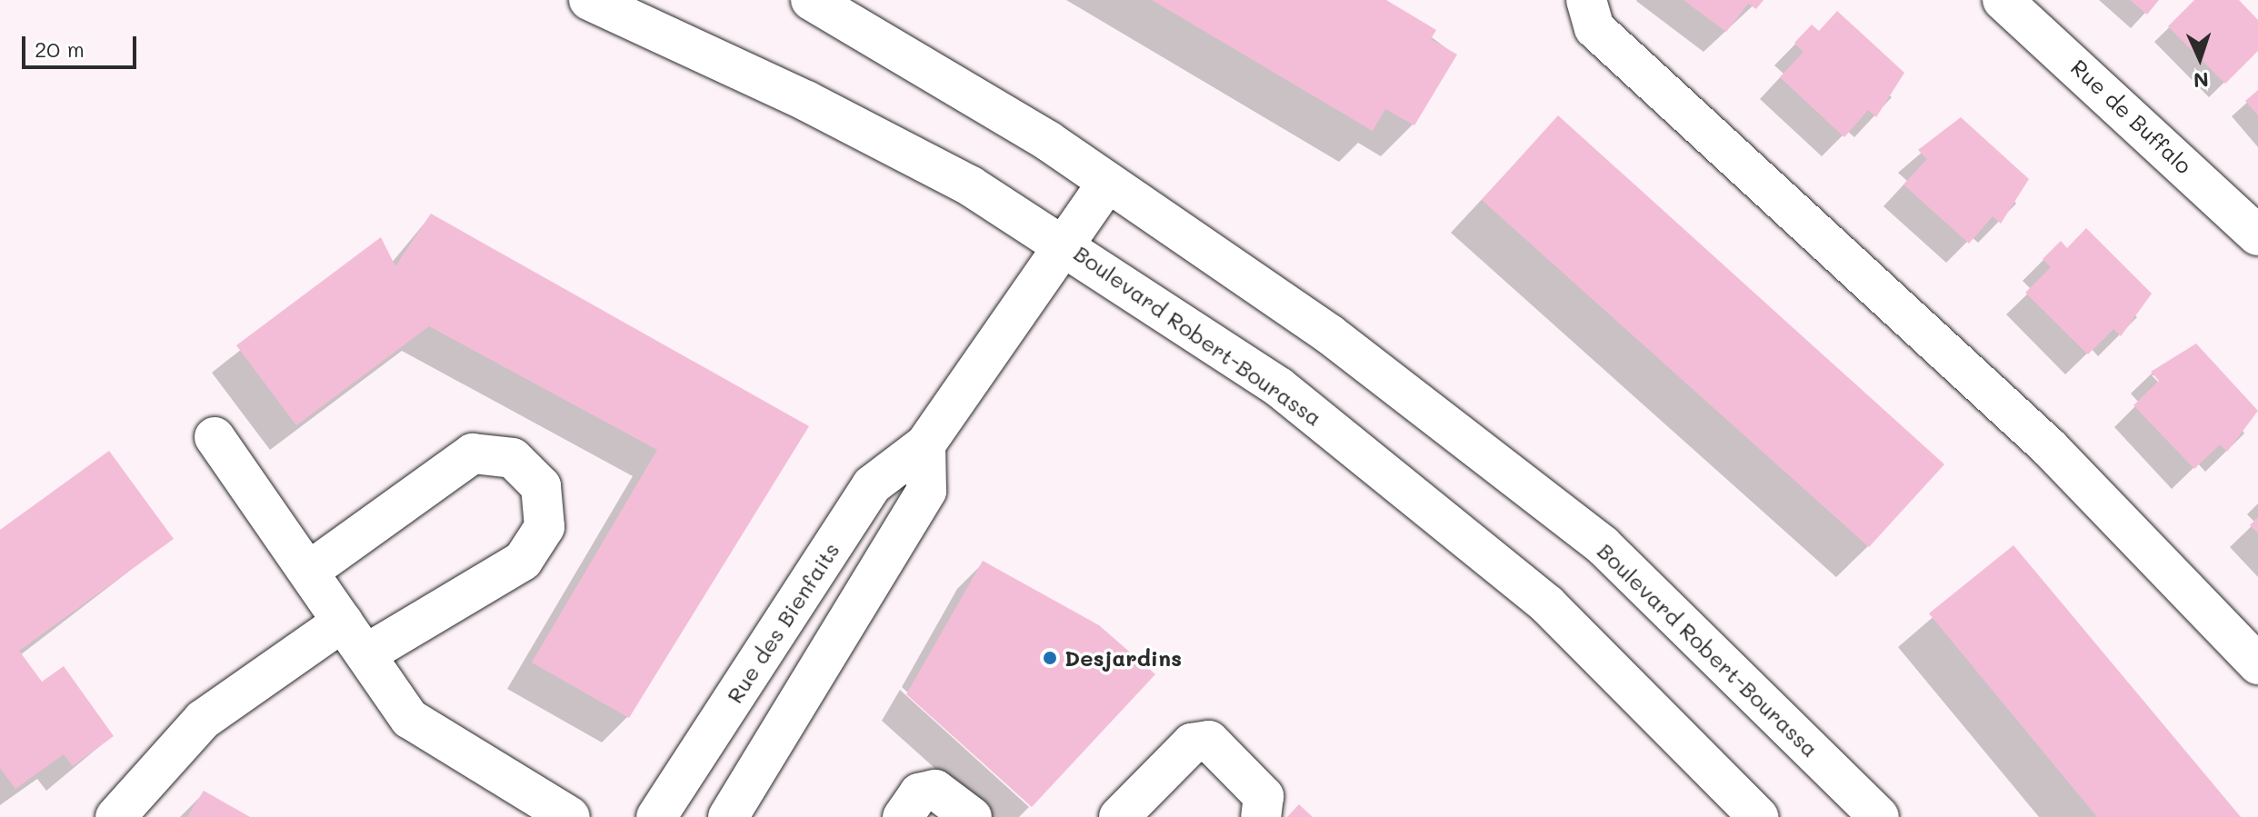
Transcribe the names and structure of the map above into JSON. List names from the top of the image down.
{
  "streets": {
    "main road": ["Rue de Buffalo", "Boulevard Robert-Bourassa", "Rue des Bienfaits"]
  },
  "crossings": [
    ["Boulevard Robert-Bourassa", "Rue des Bienfaits"]
  ],
  "places": ["Desjardins"],
  "scale_bar": "20 m",
  "north": "bottom"
}
